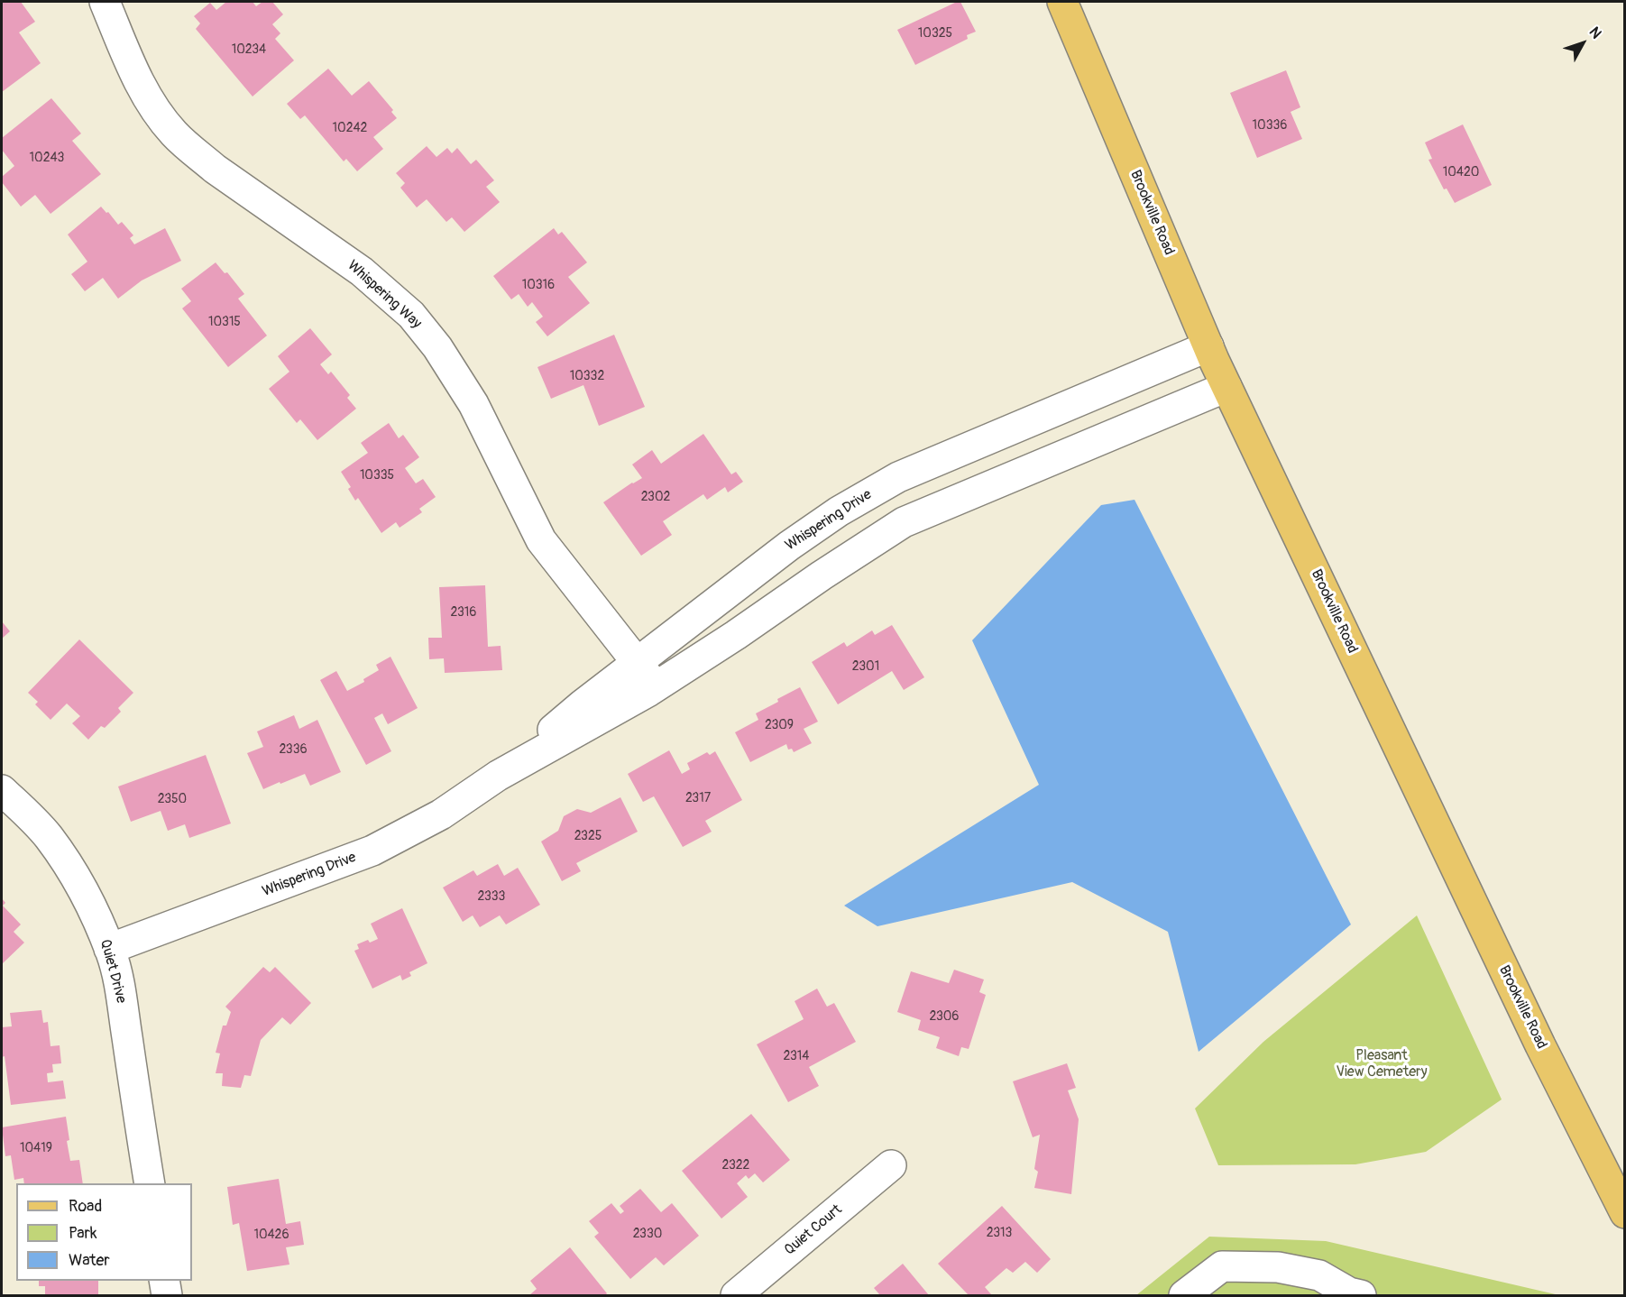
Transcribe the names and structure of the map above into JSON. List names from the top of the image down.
{
  "streets": {
    "main road": ["Brookville Road"],
    "street": [
      "Whispering Way",
      "Whispering Drive",
      "Quiet Drive",
      "Quiet Court"
    ]
  },
  "crossings": [
    ["Brookville Road", "Whispering Drive"],
    ["Whispering Way", "Whispering Drive"],
    ["Whispering Drive", "Quiet Drive"]
  ],
  "parks": ["Pleasant View Cemetery"],
  "house_numbers": [
    "10325",
    "10234",
    "10336",
    "10242",
    "10243",
    "10420",
    "10316",
    "10315",
    "10332",
    "10335",
    "2302",
    "2316",
    "2301",
    "2309",
    "2336",
    "2317",
    "2350",
    "2325",
    "2333",
    "2306",
    "2314",
    "10419",
    "2322",
    "2313",
    "2330",
    "10426"
  ],
  "legend": ["Road", "Park", "Water"],
  "north": "top right"
}
